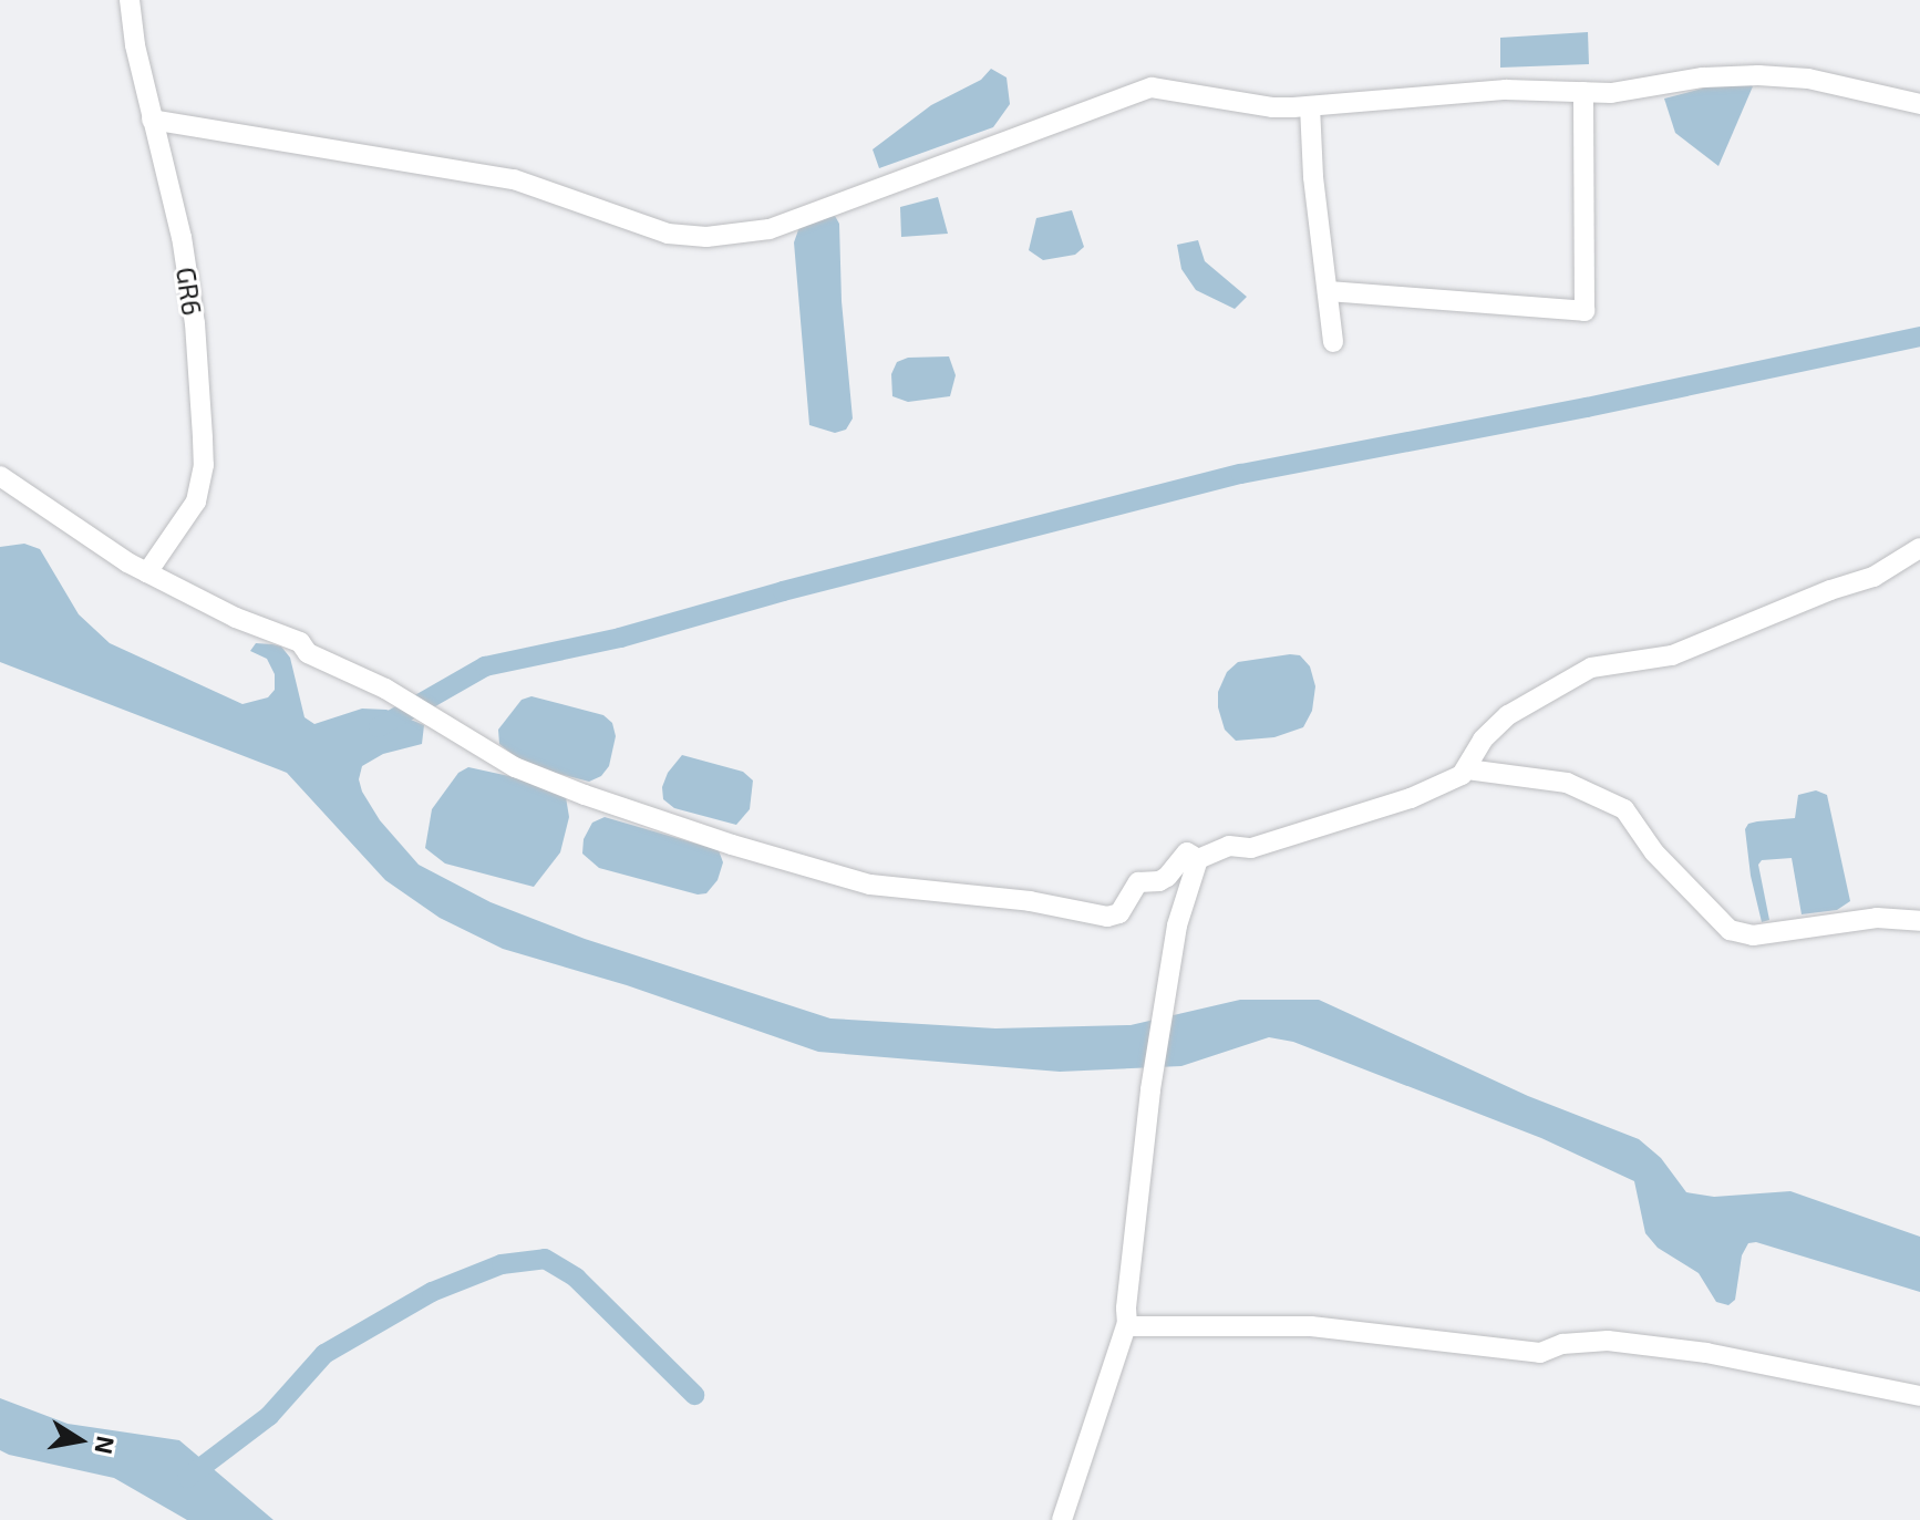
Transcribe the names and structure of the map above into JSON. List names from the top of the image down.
{
  "streets": {
    "street": ["GR6"]
  },
  "north": "right"
}
